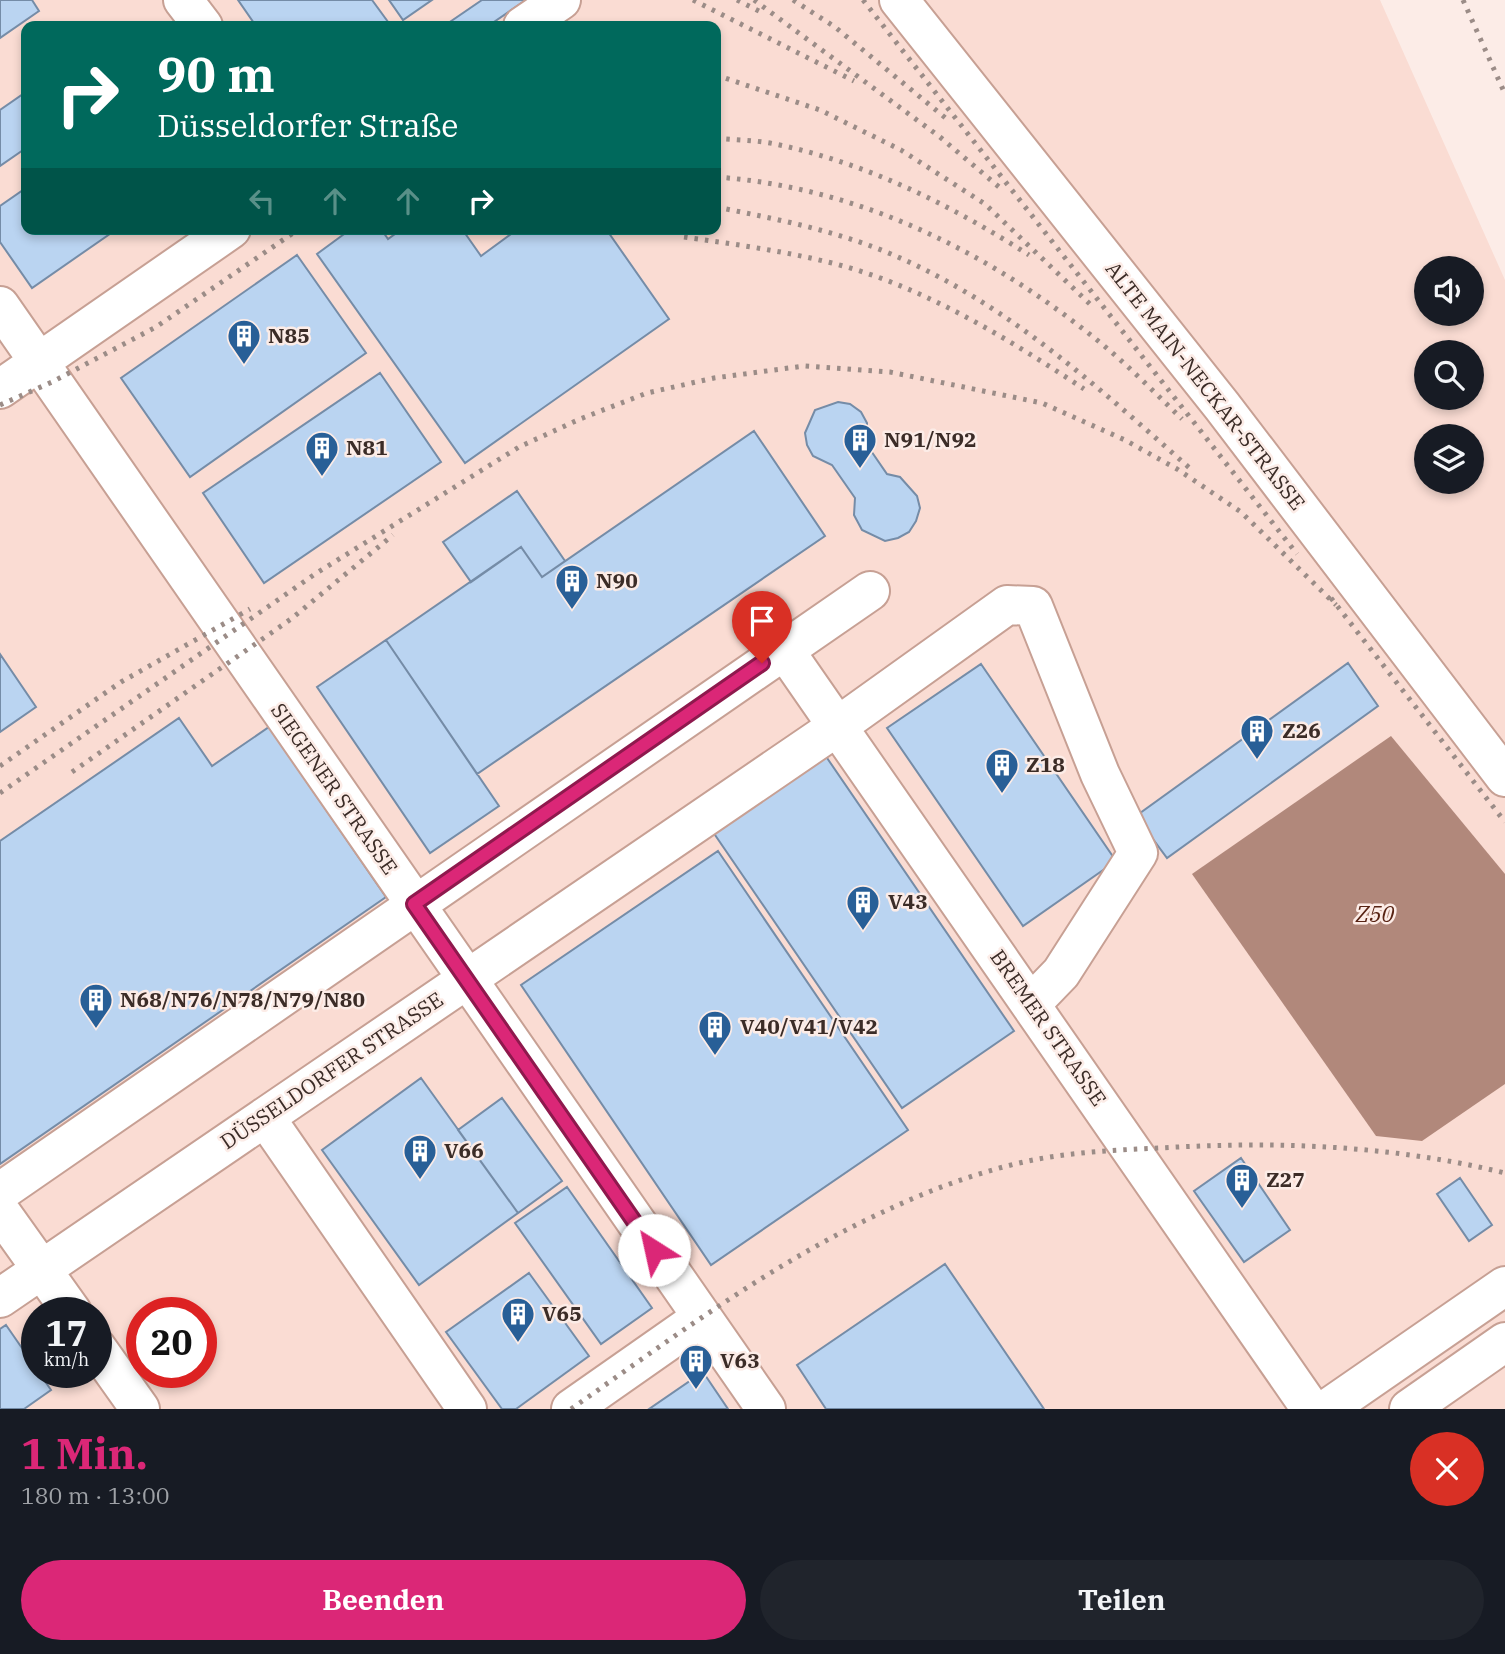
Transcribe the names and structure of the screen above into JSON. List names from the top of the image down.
{
  "streets": {
    "lane": [
      "ALTE MAIN-NECKAR-STRASSE",
      "SIEGENER STRASSE",
      "BREMER STRASSE",
      "DÜSSELDORFER STRASSE"
    ]
  },
  "crossings": [
    ["SIEGENER STRASSE", "DÜSSELDORFER STRASSE"],
    ["BREMER STRASSE", "DÜSSELDORFER STRASSE"]
  ],
  "water": ["Z50"],
  "places": {
    "building": [
      "N85",
      "N91/N92",
      "N81",
      "N90",
      "Z26",
      "Z18",
      "V43",
      "N68/N76/N78/N79/N80",
      "V40/V41/V42",
      "V66",
      "Z27",
      "V65",
      "V63"
    ]
  },
  "page": {
    "turn": ["90 m", "Düsseldorfer Straße"],
    "speed": "17 km/h",
    "limit": "20",
    "heading": ["1 Min.", "180 m · 13:00"],
    "buttons": ["Beenden", "Teilen"]
  }
}
